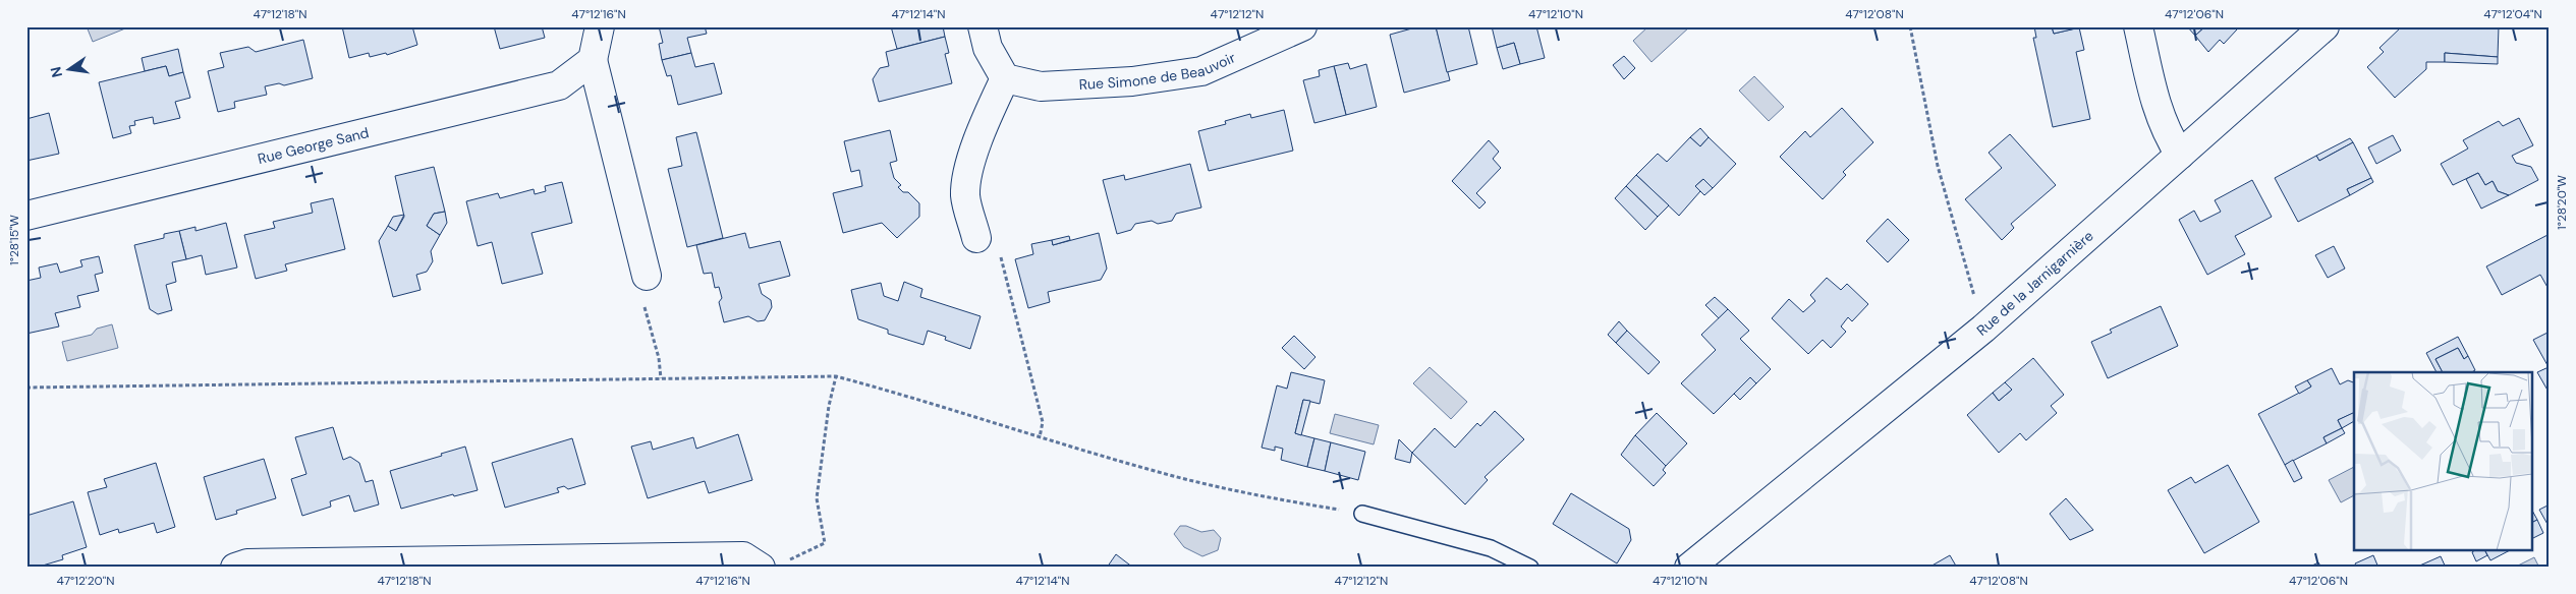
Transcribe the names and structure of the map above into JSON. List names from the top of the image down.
{
  "streets": {
    "street": ["Rue Simone de Beauvoir", "Rue George Sand", "Rue de la Jarnigarnière"]
  },
  "north": "left",
  "coordinates": [
    "47°12'18\"N",
    "47°12'16\"N",
    "47°12'14\"N",
    "47°12'12\"N",
    "47°12'10\"N",
    "47°12'08\"N",
    "47°12'06\"N",
    "47°12'04\"N",
    "1°28'20\"W",
    "1°28'15\"W",
    "47°12'20\"N"
  ]
}
